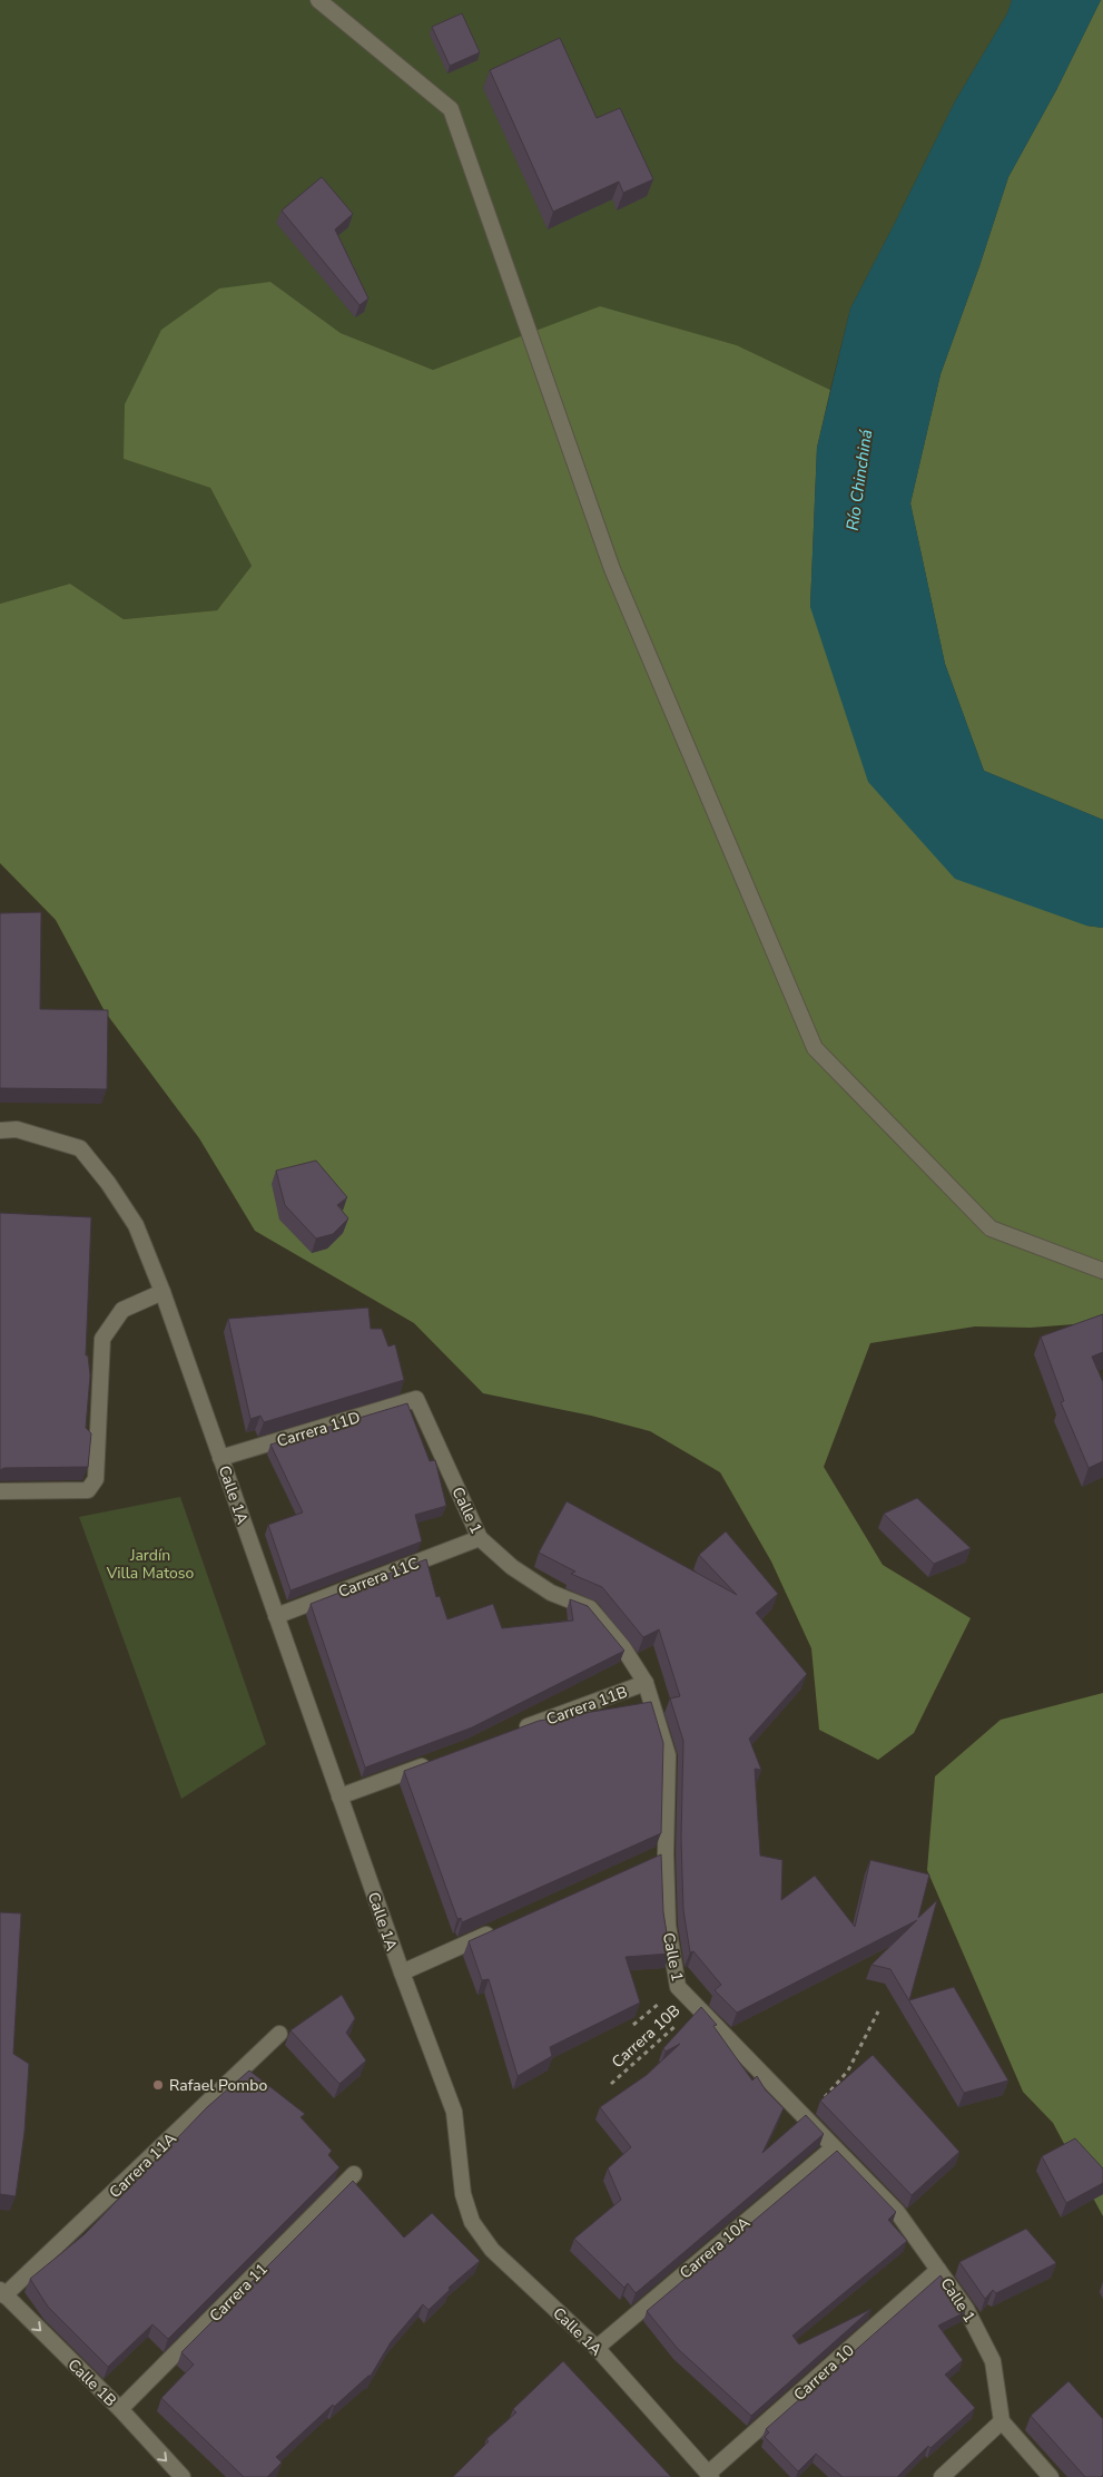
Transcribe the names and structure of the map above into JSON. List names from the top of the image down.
{
  "streets": {
    "street": [
      "Carrera 11D",
      "Calle 1A",
      "Calle 1",
      "Carrera 11C",
      "Carrera 11B",
      "Carrera 11A",
      "Carrera 10A",
      "Carrera 11",
      "Carrera 10",
      "Calle 1B"
    ],
    "path": ["Carrera 10B"]
  },
  "crossings": [
    ["Carrera 11D", "Calle 1A"],
    ["Carrera 11D", "Calle 1"],
    ["Calle 1A", "Carrera 11C"],
    ["Calle 1A", "Carrera 10A"],
    ["Calle 1A", "Carrera 10"],
    ["Calle 1", "Carrera 11C"],
    ["Calle 1", "Carrera 11B"],
    ["Calle 1", "Carrera 10B"],
    ["Calle 1", "Carrera 10A"],
    ["Calle 1", "Carrera 10"],
    ["Carrera 11A", "Calle 1B"],
    ["Carrera 11", "Calle 1B"]
  ],
  "one_way": ["Calle 1B"],
  "water": ["Río Chinchiná"],
  "parks": ["Jardín Villa Matoso"],
  "places": ["Rafael Pombo"]
}
